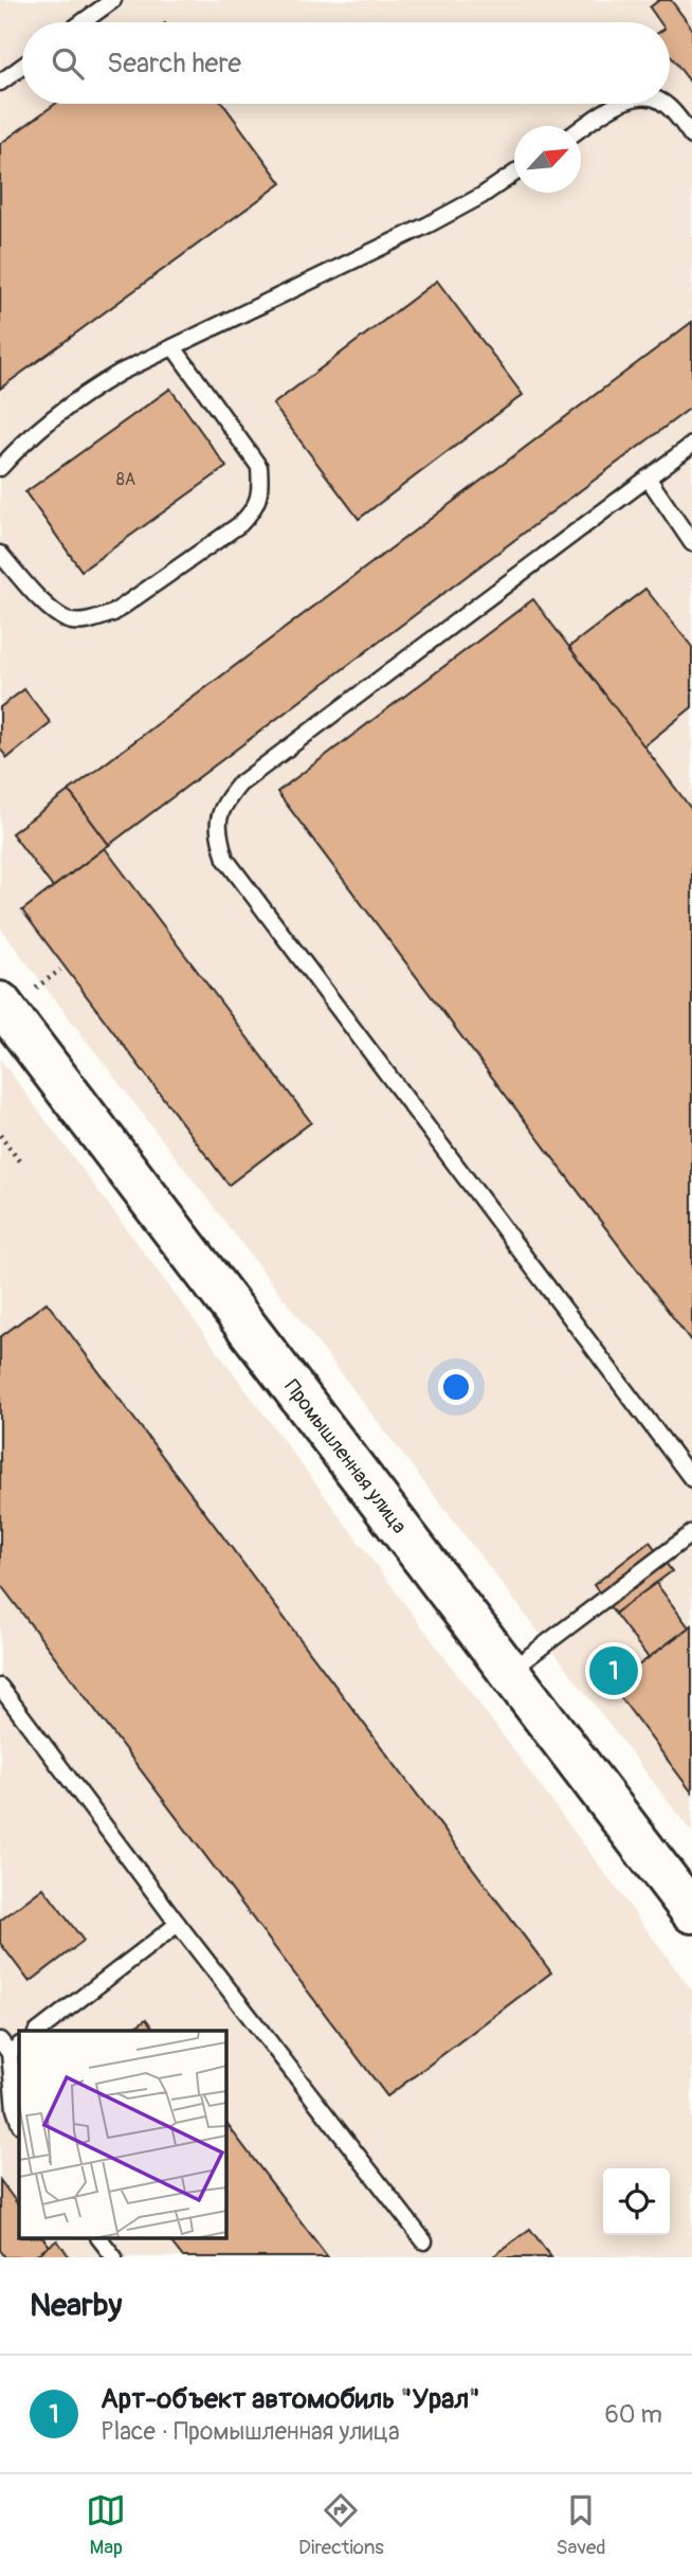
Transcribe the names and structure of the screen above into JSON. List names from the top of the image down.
{
  "streets": {
    "main road": ["Промышленная улица"]
  },
  "house_numbers": ["8А"],
  "north": "top right",
  "page": {
    "search": "Search here",
    "pins": "1",
    "heading": "Nearby",
    "list": [
      {
        "mark": "1",
        "name": "Арт-объект автомобиль \"Урал\"",
        "note": "Place · Промышленная улица",
        "value": "60 m"
      }
    ],
    "nav": ["Map", "Directions", "Saved"]
  }
}
